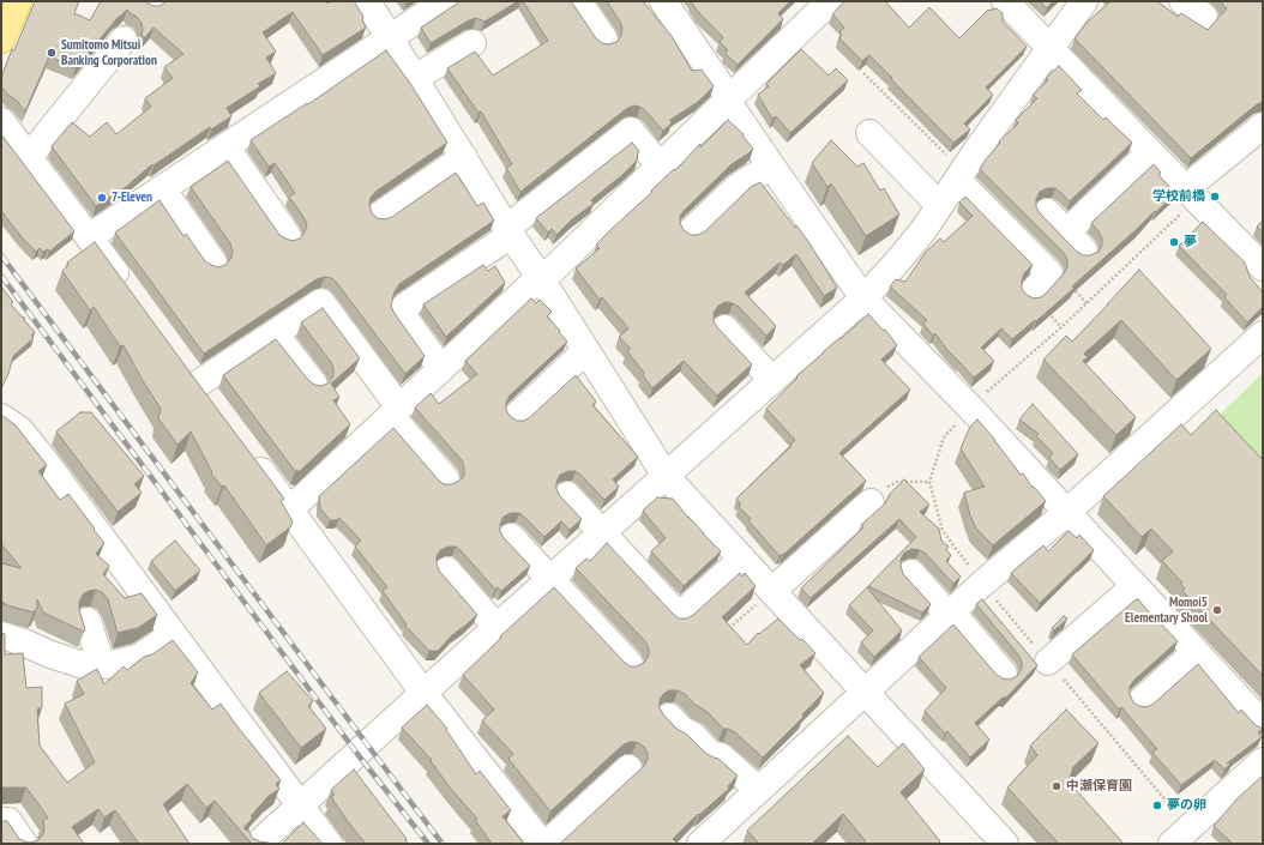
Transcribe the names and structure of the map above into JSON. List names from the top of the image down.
{
  "places": [
    "Sumitomo Mitsui Banking Corporation",
    "学校前橋",
    "7-Eleven",
    "夢",
    "Momoi5 Elementary Shool",
    "中瀬保育園",
    "夢の卵"
  ]
}
